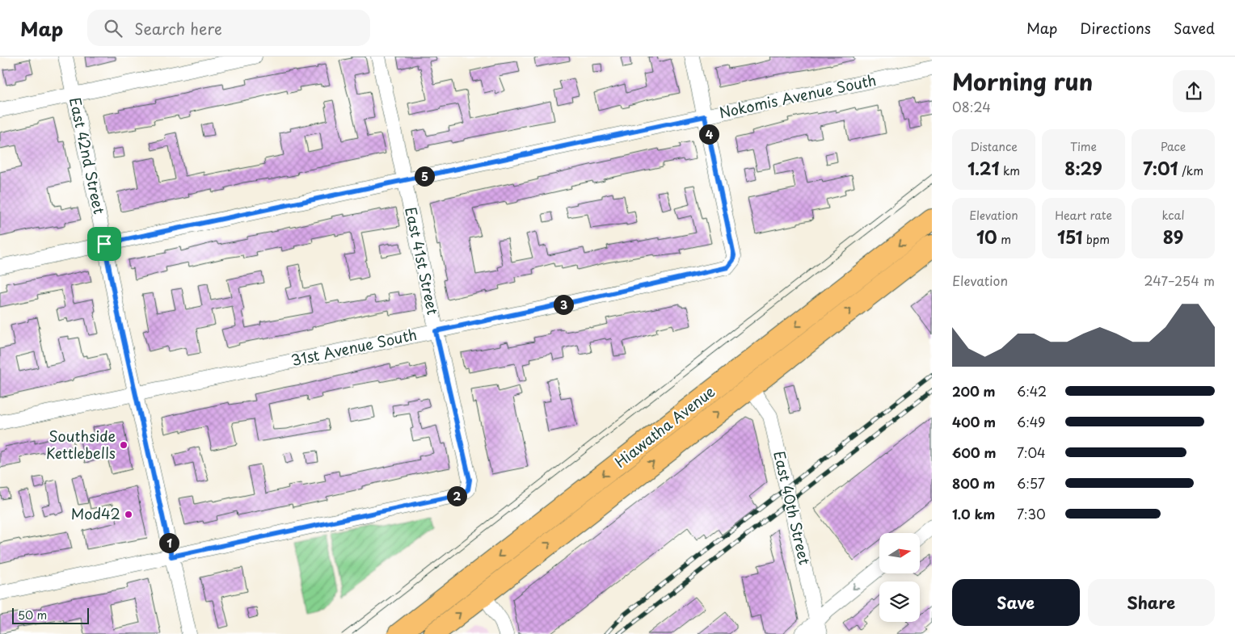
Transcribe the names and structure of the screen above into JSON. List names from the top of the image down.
{
  "streets": {
    "highway": ["Hiawatha Avenue"],
    "street": [
      "Nokomis Avenue South",
      "East 42nd Street",
      "East 41st Street",
      "31st Avenue South",
      "East 40th Street"
    ]
  },
  "crossings": [
    ["Nokomis Avenue South", "East 42nd Street"],
    ["Nokomis Avenue South", "East 41st Street"],
    ["Nokomis Avenue South", "31st Avenue South"],
    ["East 42nd Street", "East 41st Street"],
    ["East 42nd Street", "31st Avenue South"],
    ["East 41st Street", "31st Avenue South"],
    ["Hiawatha Avenue", "East 40th Street"]
  ],
  "places": ["Southside Kettlebells", "Mod42"],
  "scale_bar": "50 m",
  "north": "right",
  "page": {
    "header": "Map",
    "search": "Search here",
    "nav": ["Map", "Directions", "Saved"],
    "heading": ["Morning run", "08:24"],
    "pins": [
      "4",
      "5",
      "3",
      "2",
      "1"
    ],
    "stats": [
      ["Distance", "1.21 km"],
      ["Time", "8:29"],
      ["Pace", "7:01 /km"],
      ["Elevation", "10 m"],
      ["Heart rate", "151 bpm"],
      ["kcal", "89"]
    ],
    "chart": ["Elevation", "247–254 m"],
    "list": [
      {
        "name": "200 m",
        "note": "6:42"
      },
      {
        "name": "400 m",
        "note": "6:49"
      },
      {
        "name": "600 m",
        "note": "7:04"
      },
      {
        "name": "800 m",
        "note": "6:57"
      },
      {
        "name": "1.0 km",
        "note": "7:30"
      }
    ],
    "buttons": ["Save", "Share"],
    "scale": "50 m"
  }
}
